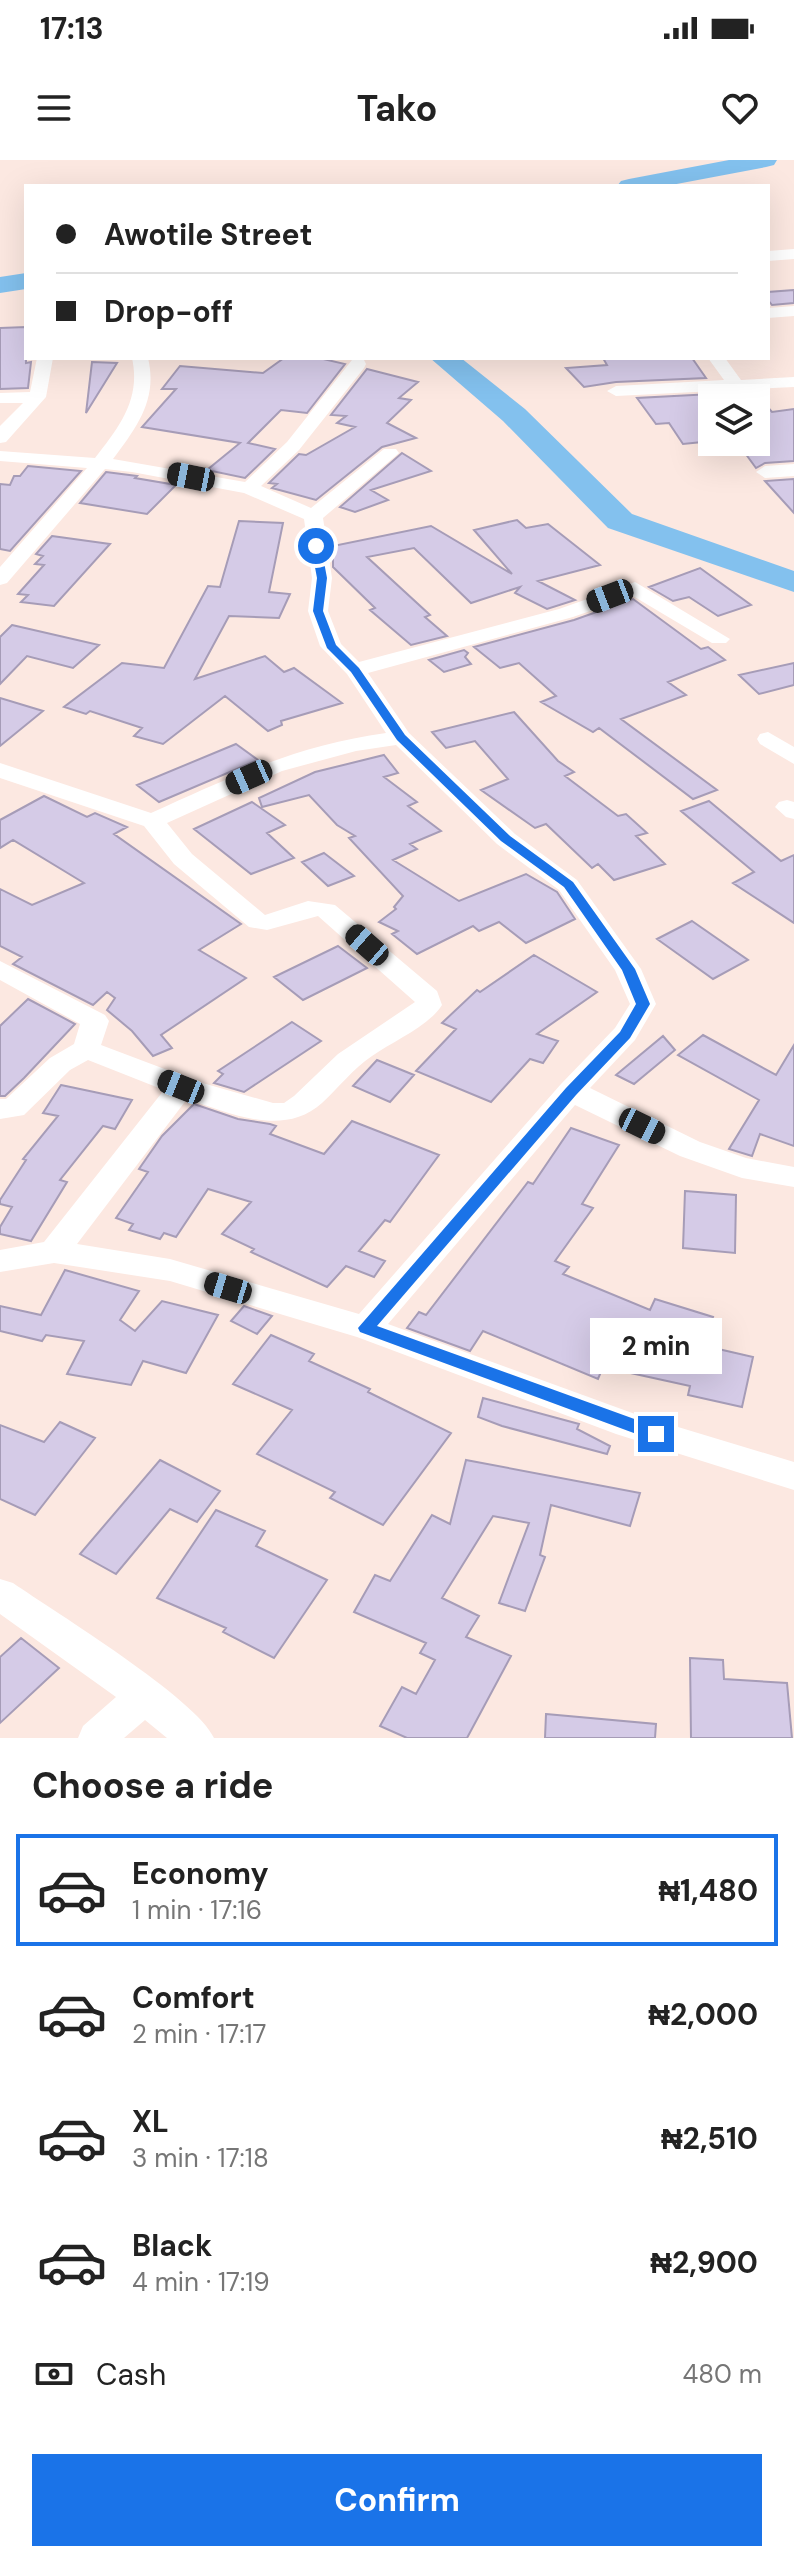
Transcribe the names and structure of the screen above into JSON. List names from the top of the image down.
{
  "page": {
    "status": "17:13",
    "header": "Tako",
    "banner": ["Awotile Street", "Drop-off"],
    "bubble": "2 min",
    "heading": "Choose a ride",
    "list": [
      {
        "name": "Economy",
        "note": "1 min · 17:16",
        "value": "₦1,480"
      },
      {
        "name": "Comfort",
        "note": "2 min · 17:17",
        "value": "₦2,000"
      },
      {
        "name": "XL",
        "note": "3 min · 17:18",
        "value": "₦2,510"
      },
      {
        "name": "Black",
        "note": "4 min · 17:19",
        "value": "₦2,900"
      }
    ],
    "pay": ["Cash", "480 m"],
    "buttons": "Confirm"
  }
}
